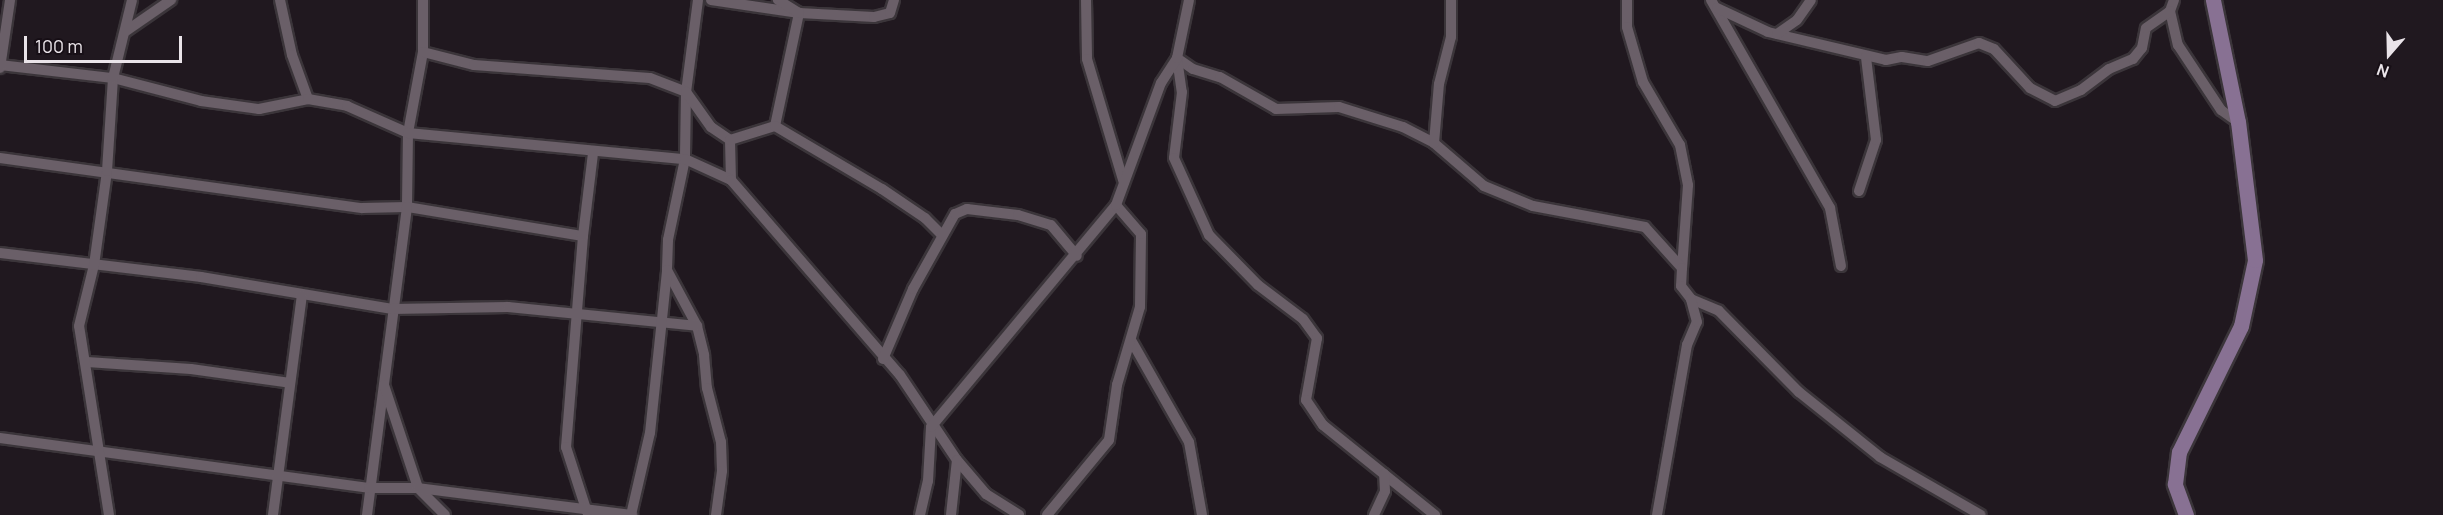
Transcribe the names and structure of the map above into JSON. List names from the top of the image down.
{
  "scale_bar": "100 m",
  "north": "bottom"
}
